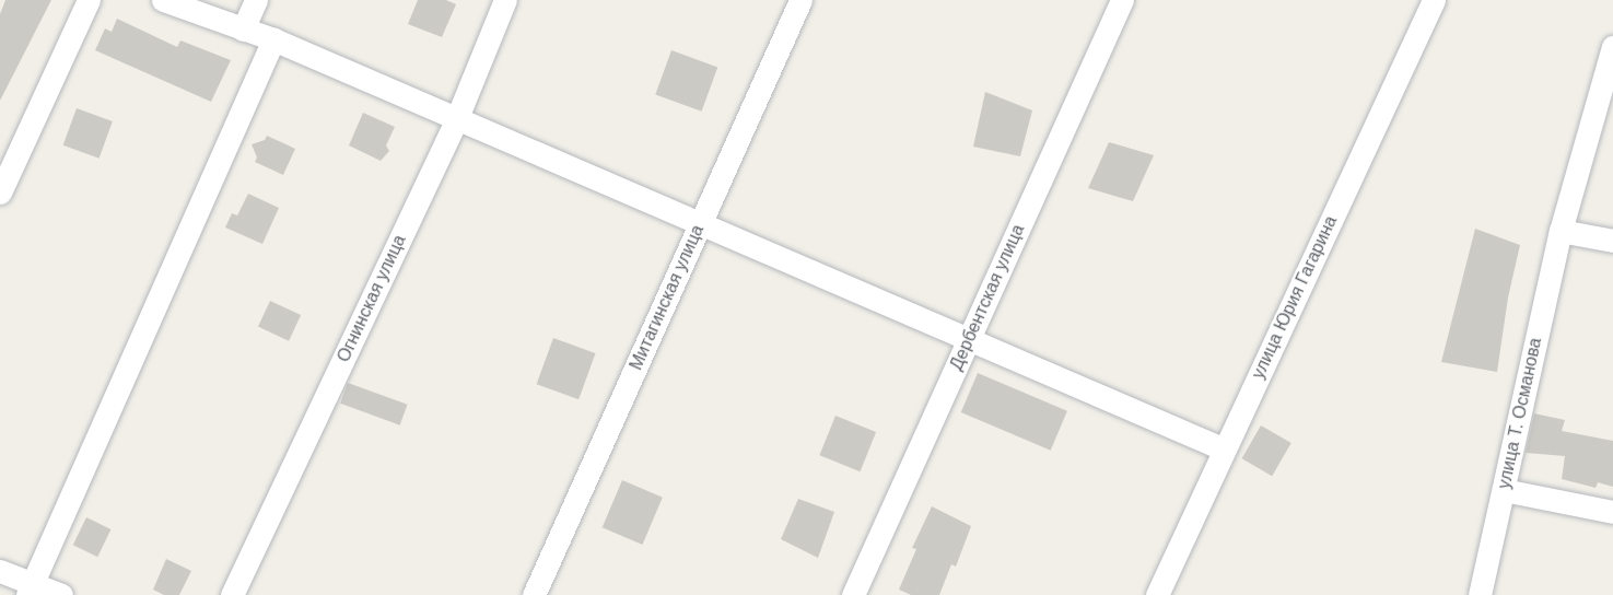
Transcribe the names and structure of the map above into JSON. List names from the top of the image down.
{
  "streets": {
    "street": [
      "Митагинская улица",
      "Дербентская улица",
      "улица Юрия Гагарина",
      "Огнинская улица",
      "улица Т. Османова"
    ]
  }
}
